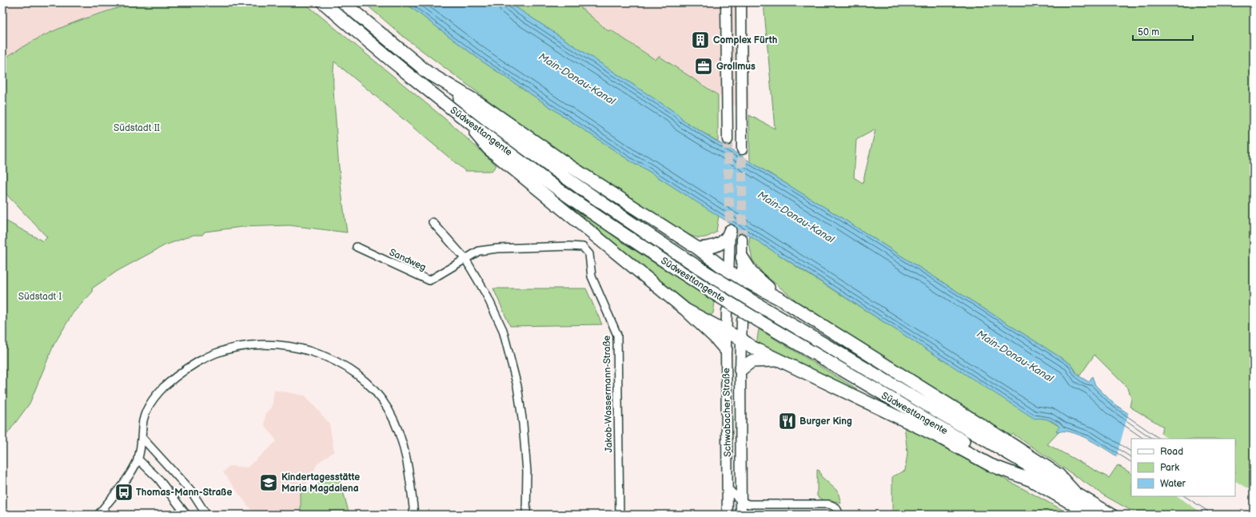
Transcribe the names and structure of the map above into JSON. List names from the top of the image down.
{
  "streets": {
    "highway": ["Südwesttangente"],
    "main road": ["Schwabacher Straße"],
    "street": ["Sandweg", "Jakob-Wassermann-Straße"]
  },
  "crossings": [
    ["Sandweg", "Jakob-Wassermann-Straße"]
  ],
  "water": ["Main-Donau-Kanal"],
  "parks": ["Südstadt II", "Südstadt I"],
  "places": {
    "building": ["Complex Fürth"],
    "office": ["Grollmus"],
    "restaurant": ["Burger King"],
    "school or university": ["Kindertagesstätte Maria Magdalena"],
    "bus stop": ["Thomas-Mann-Straße"]
  },
  "legend": ["Road", "Park", "Water"],
  "scale_bar": "50 m"
}
